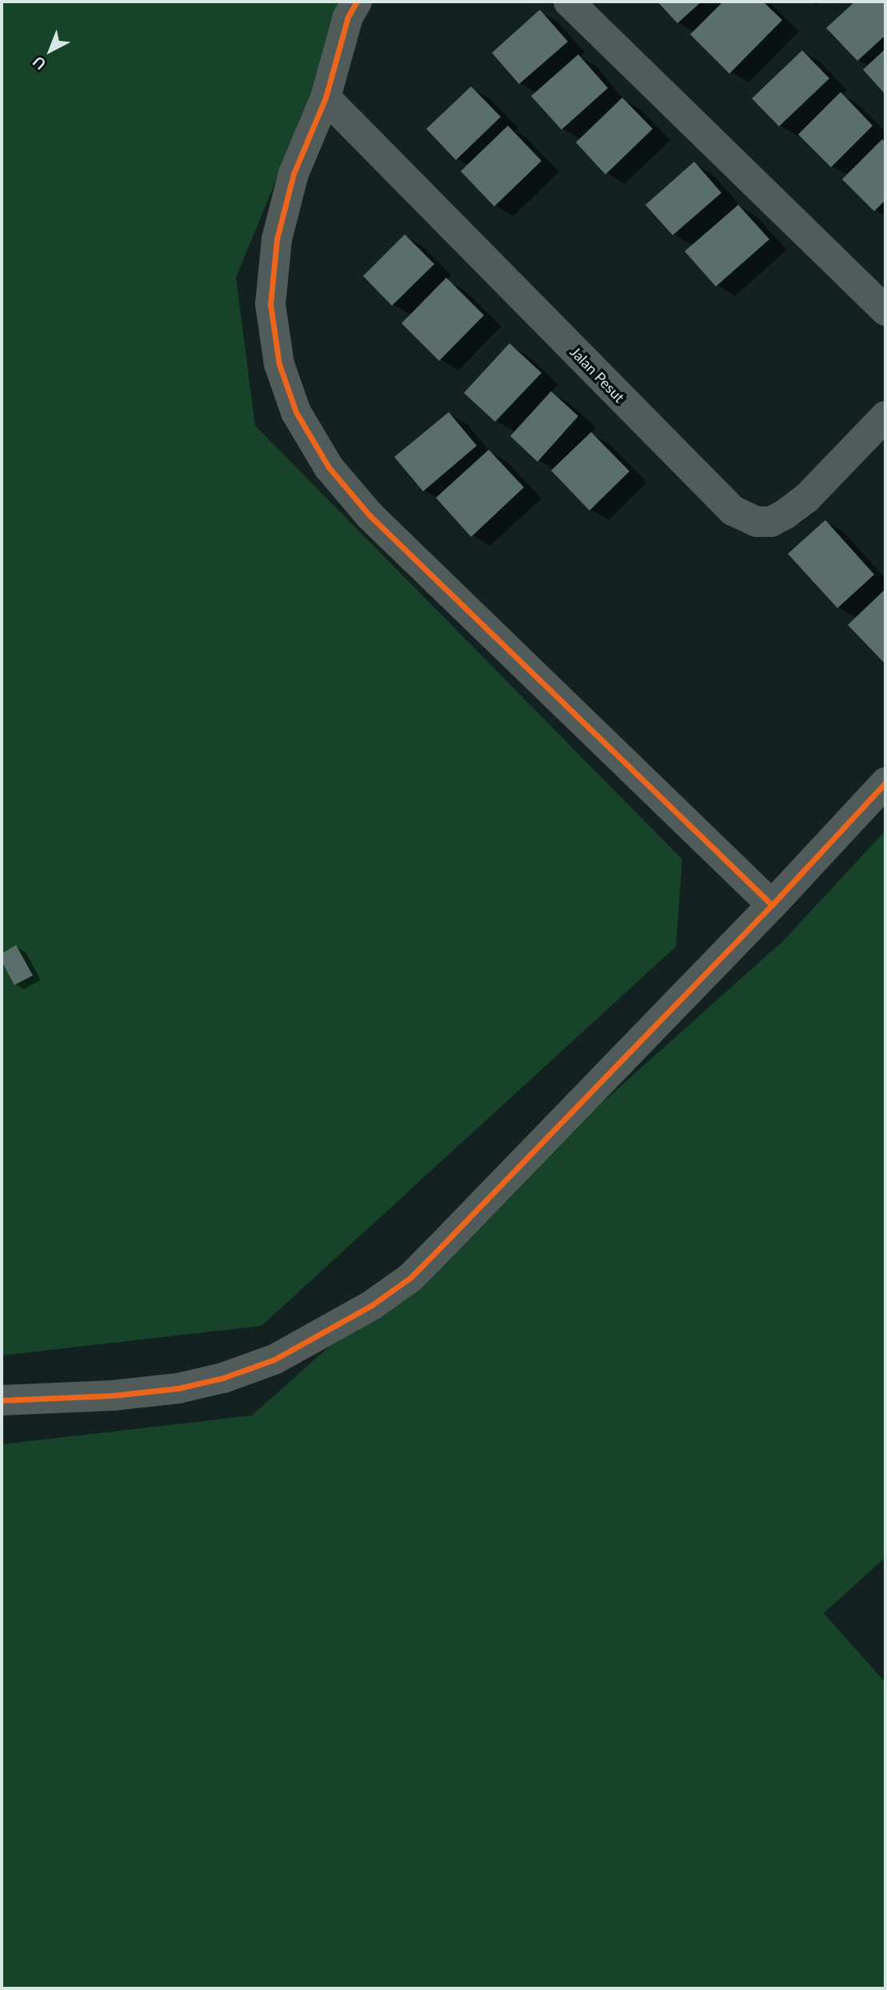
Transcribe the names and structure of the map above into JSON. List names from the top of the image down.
{
  "streets": {
    "street": ["Jalan Pesut"]
  },
  "north": "bottom left"
}
